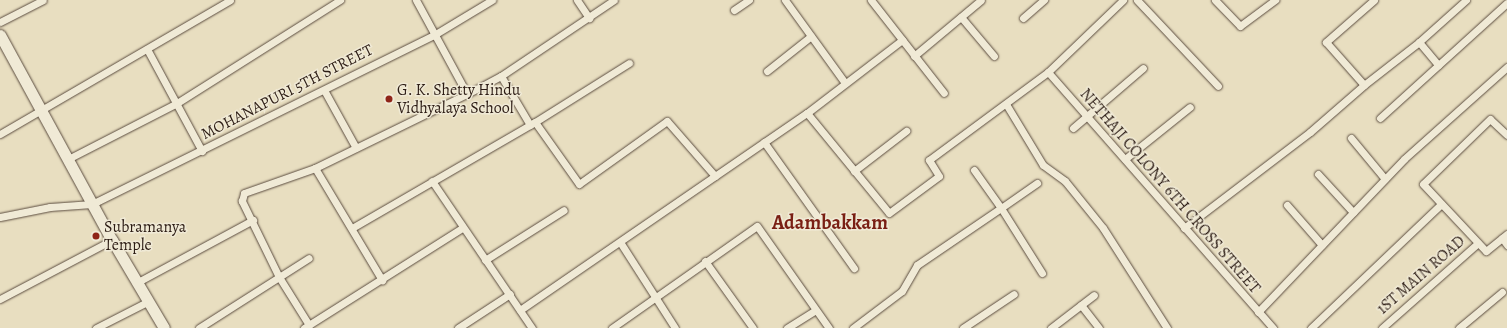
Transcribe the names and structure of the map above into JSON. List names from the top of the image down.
{
  "streets": {
    "street": ["MOHANAPURI 5TH STREET", "NETHAJI COLONY 6TH CROSS STREET", "1ST MAIN ROAD"]
  },
  "districts": ["Adambakkam"],
  "places": ["G. K. Shetty Hindu Vidhyalaya School", "Subramanya Temple"]
}
